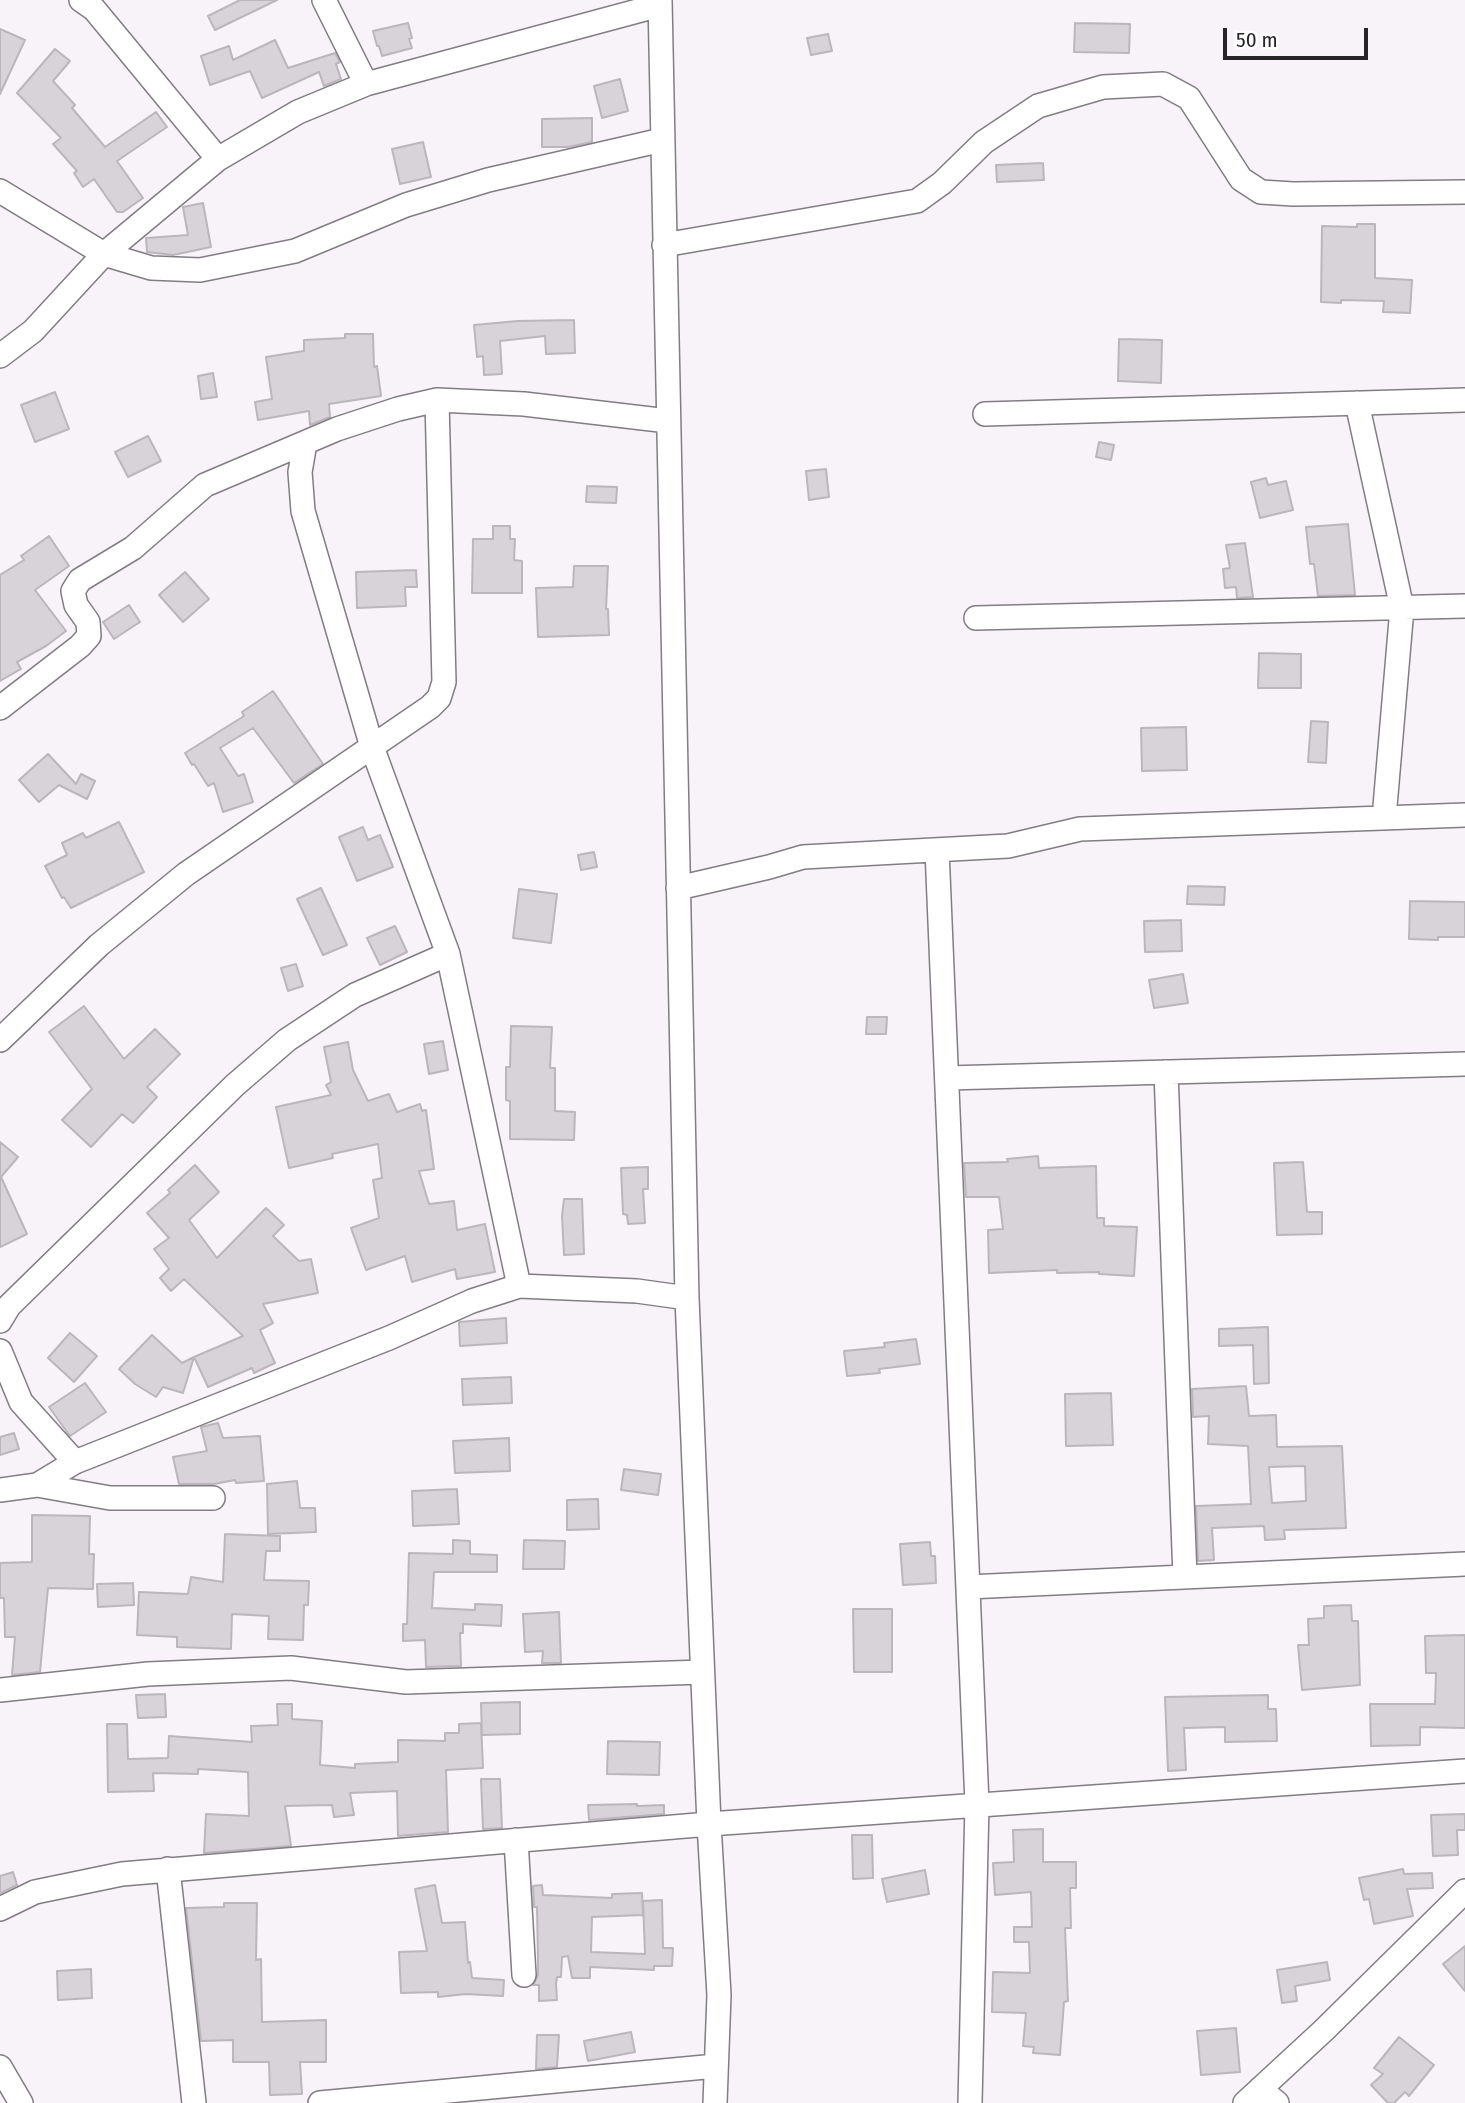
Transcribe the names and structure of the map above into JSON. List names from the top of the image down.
{
  "scale_bar": "50 m"
}
